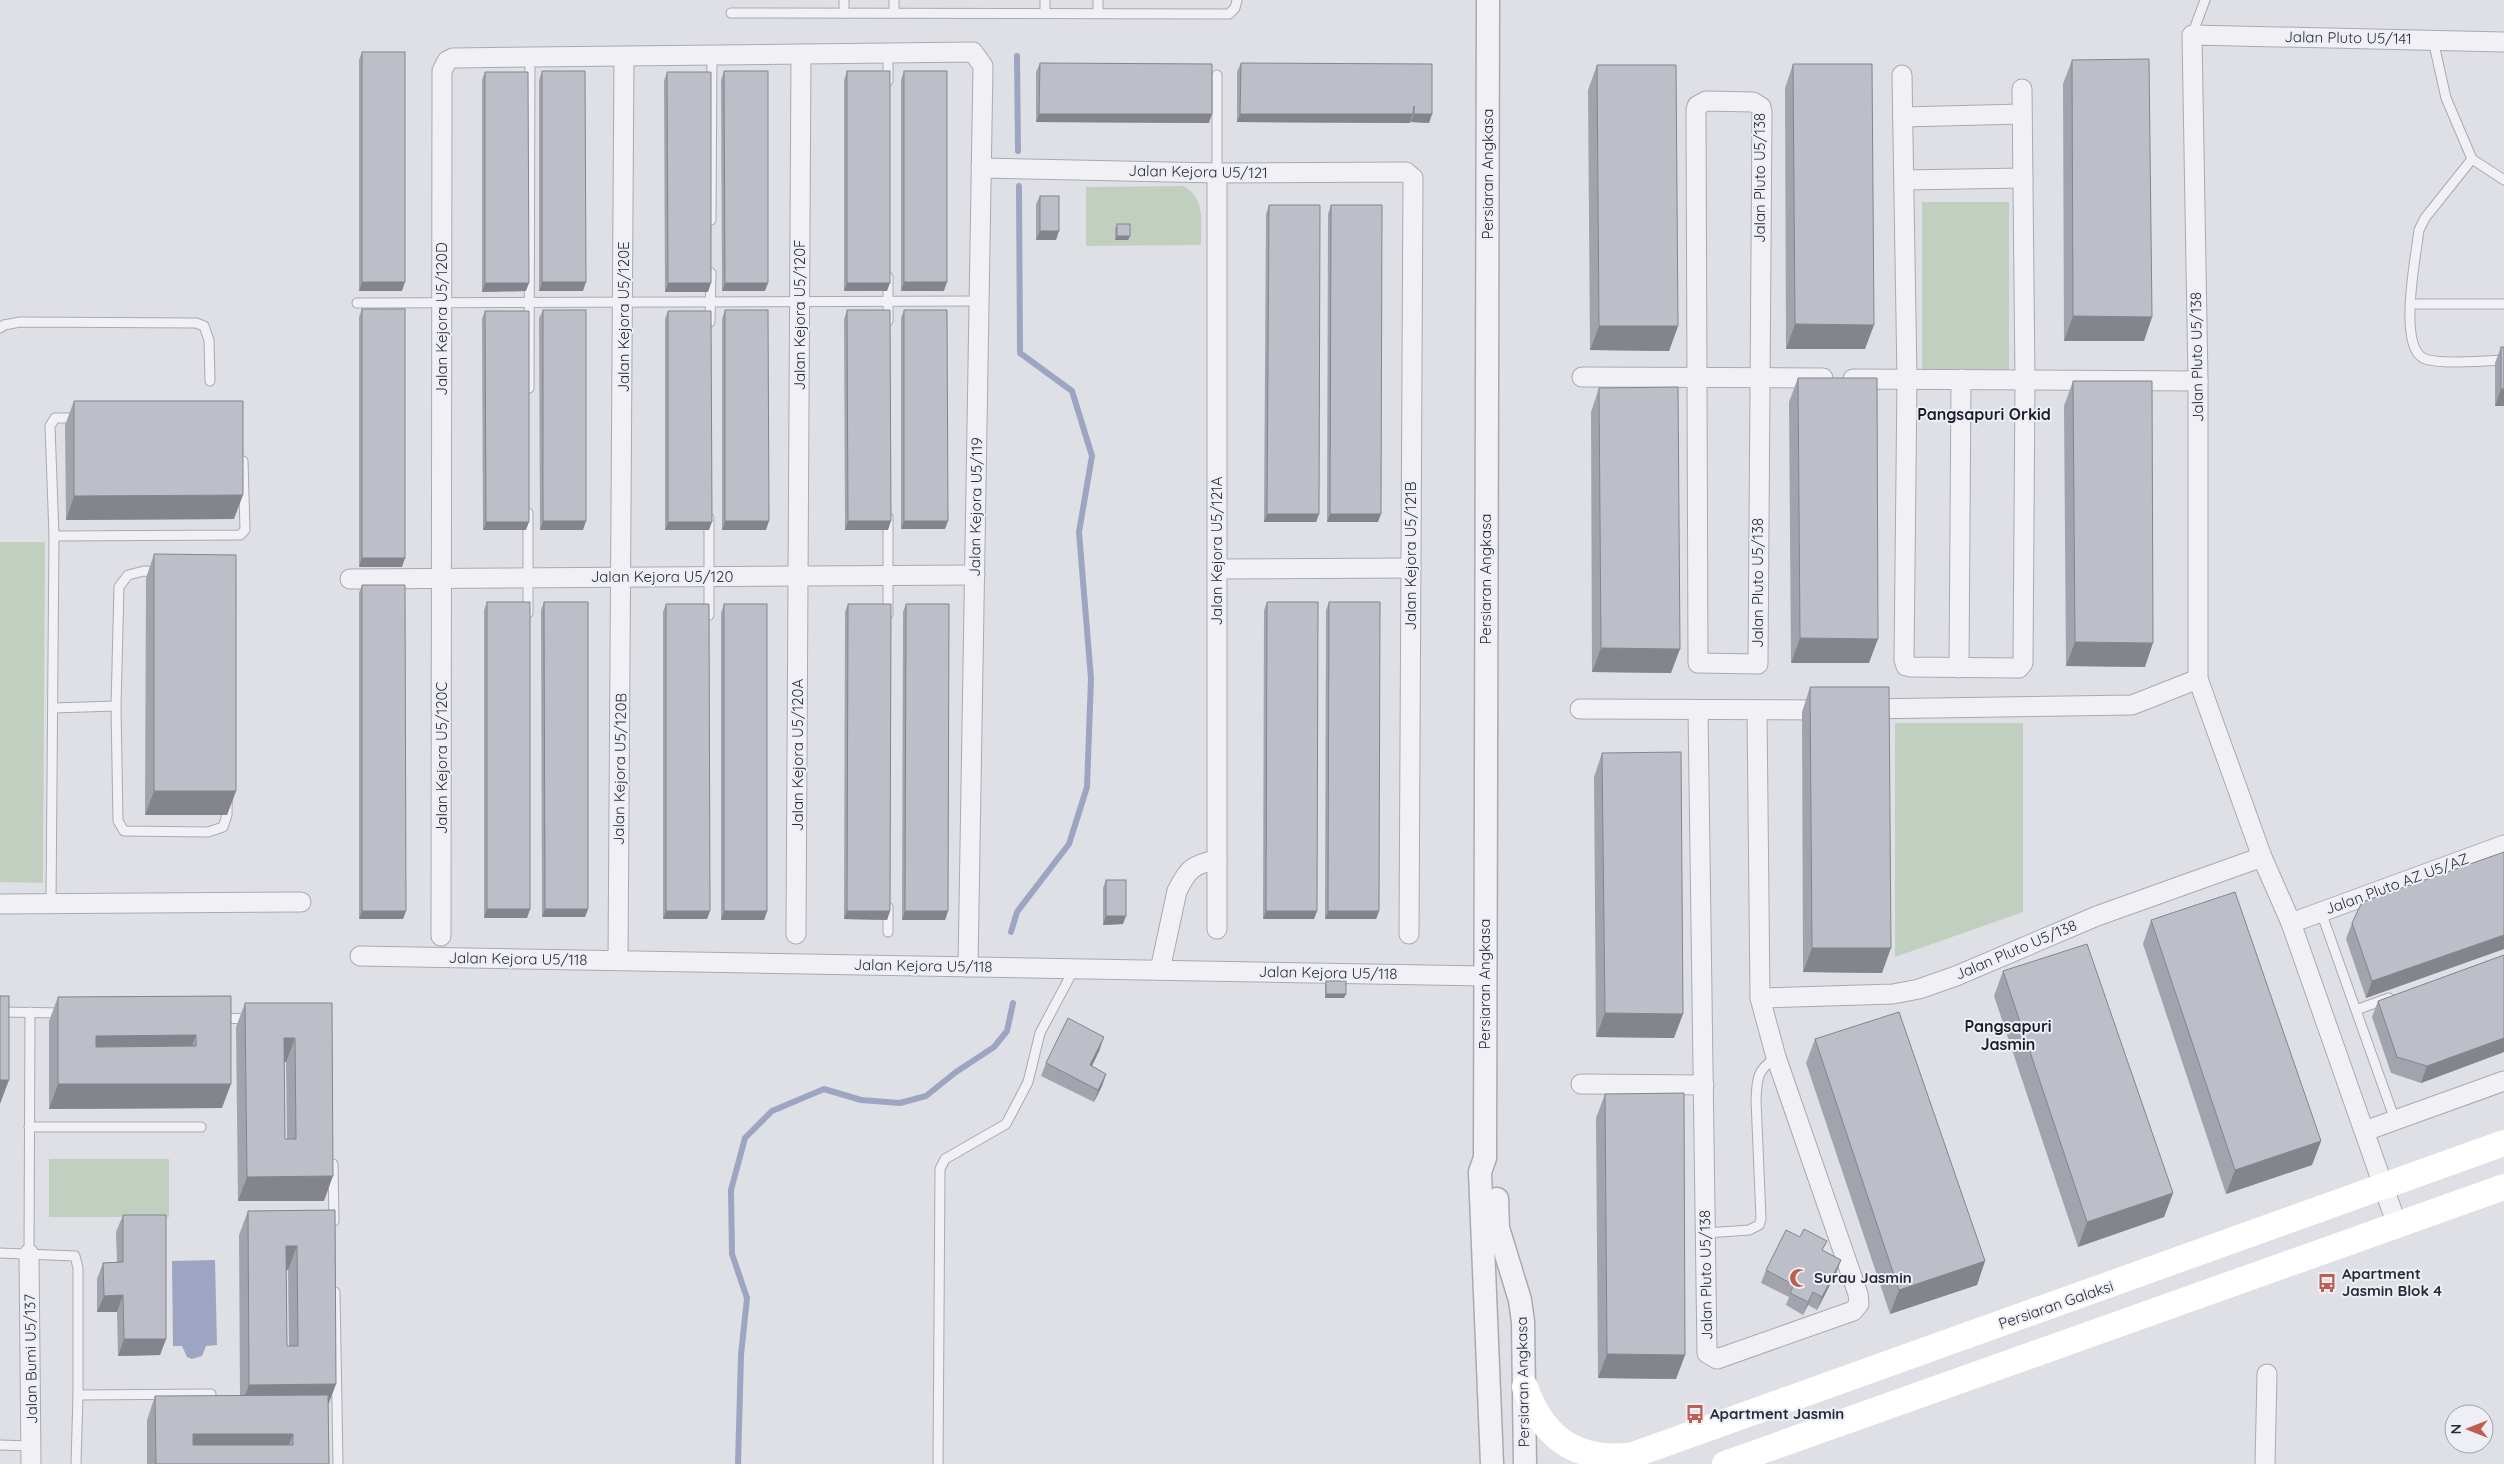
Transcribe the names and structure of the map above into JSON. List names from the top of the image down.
{
  "streets": {
    "main road": ["Persiaran Galaksi"],
    "street": [
      "Jalan Pluto U5/141",
      "Jalan Kejora U5/121",
      "Persiaran Angkasa",
      "Jalan Pluto U5/138",
      "Jalan Kejora U5/120F",
      "Jalan Kejora U5/120E",
      "Jalan Kejora U5/120D",
      "Jalan Kejora U5/119",
      "Jalan Kejora U5/121A",
      "Jalan Kejora U5/121B",
      "Jalan Kejora U5/120",
      "Jalan Kejora U5/120A",
      "Jalan Kejora U5/120C",
      "Jalan Kejora U5/120B",
      "Jalan Pluto AZ U5/AZ",
      "Jalan Kejora U5/118",
      "Jalan Bumi U5/137"
    ]
  },
  "crossings": [
    ["Jalan Pluto U5/141", "Jalan Pluto U5/138"],
    ["Jalan Kejora U5/121", "Jalan Kejora U5/119"],
    ["Jalan Kejora U5/121", "Jalan Kejora U5/121A"],
    ["Jalan Kejora U5/121", "Jalan Kejora U5/121B"],
    ["Persiaran Angkasa", "Jalan Kejora U5/118"],
    ["Persiaran Angkasa", "Persiaran Galaksi"],
    ["Jalan Pluto U5/138", "Jalan Pluto AZ U5/AZ"],
    ["Jalan Pluto U5/138", "Persiaran Galaksi"],
    ["Jalan Kejora U5/120F", "Jalan Kejora U5/120"],
    ["Jalan Kejora U5/120F", "Jalan Kejora U5/120A"],
    ["Jalan Kejora U5/120E", "Jalan Kejora U5/120"],
    ["Jalan Kejora U5/120E", "Jalan Kejora U5/120B"],
    ["Jalan Kejora U5/120D", "Jalan Kejora U5/120"],
    ["Jalan Kejora U5/120D", "Jalan Kejora U5/120C"],
    ["Jalan Kejora U5/119", "Jalan Kejora U5/120"],
    ["Jalan Kejora U5/119", "Jalan Kejora U5/118"],
    ["Jalan Kejora U5/120", "Jalan Kejora U5/120A"],
    ["Jalan Kejora U5/120", "Jalan Kejora U5/120C"],
    ["Jalan Kejora U5/120", "Jalan Kejora U5/120B"],
    ["Jalan Kejora U5/120B", "Jalan Kejora U5/118"]
  ],
  "districts": ["Pangsapuri Orkid", "Pangsapuri Jasmin"],
  "places": {
    "mosque": ["Surau Jasmin"],
    "bus stop": ["Apartment Jasmin Blok 4", "Apartment Jasmin"]
  },
  "north": "left"
}
